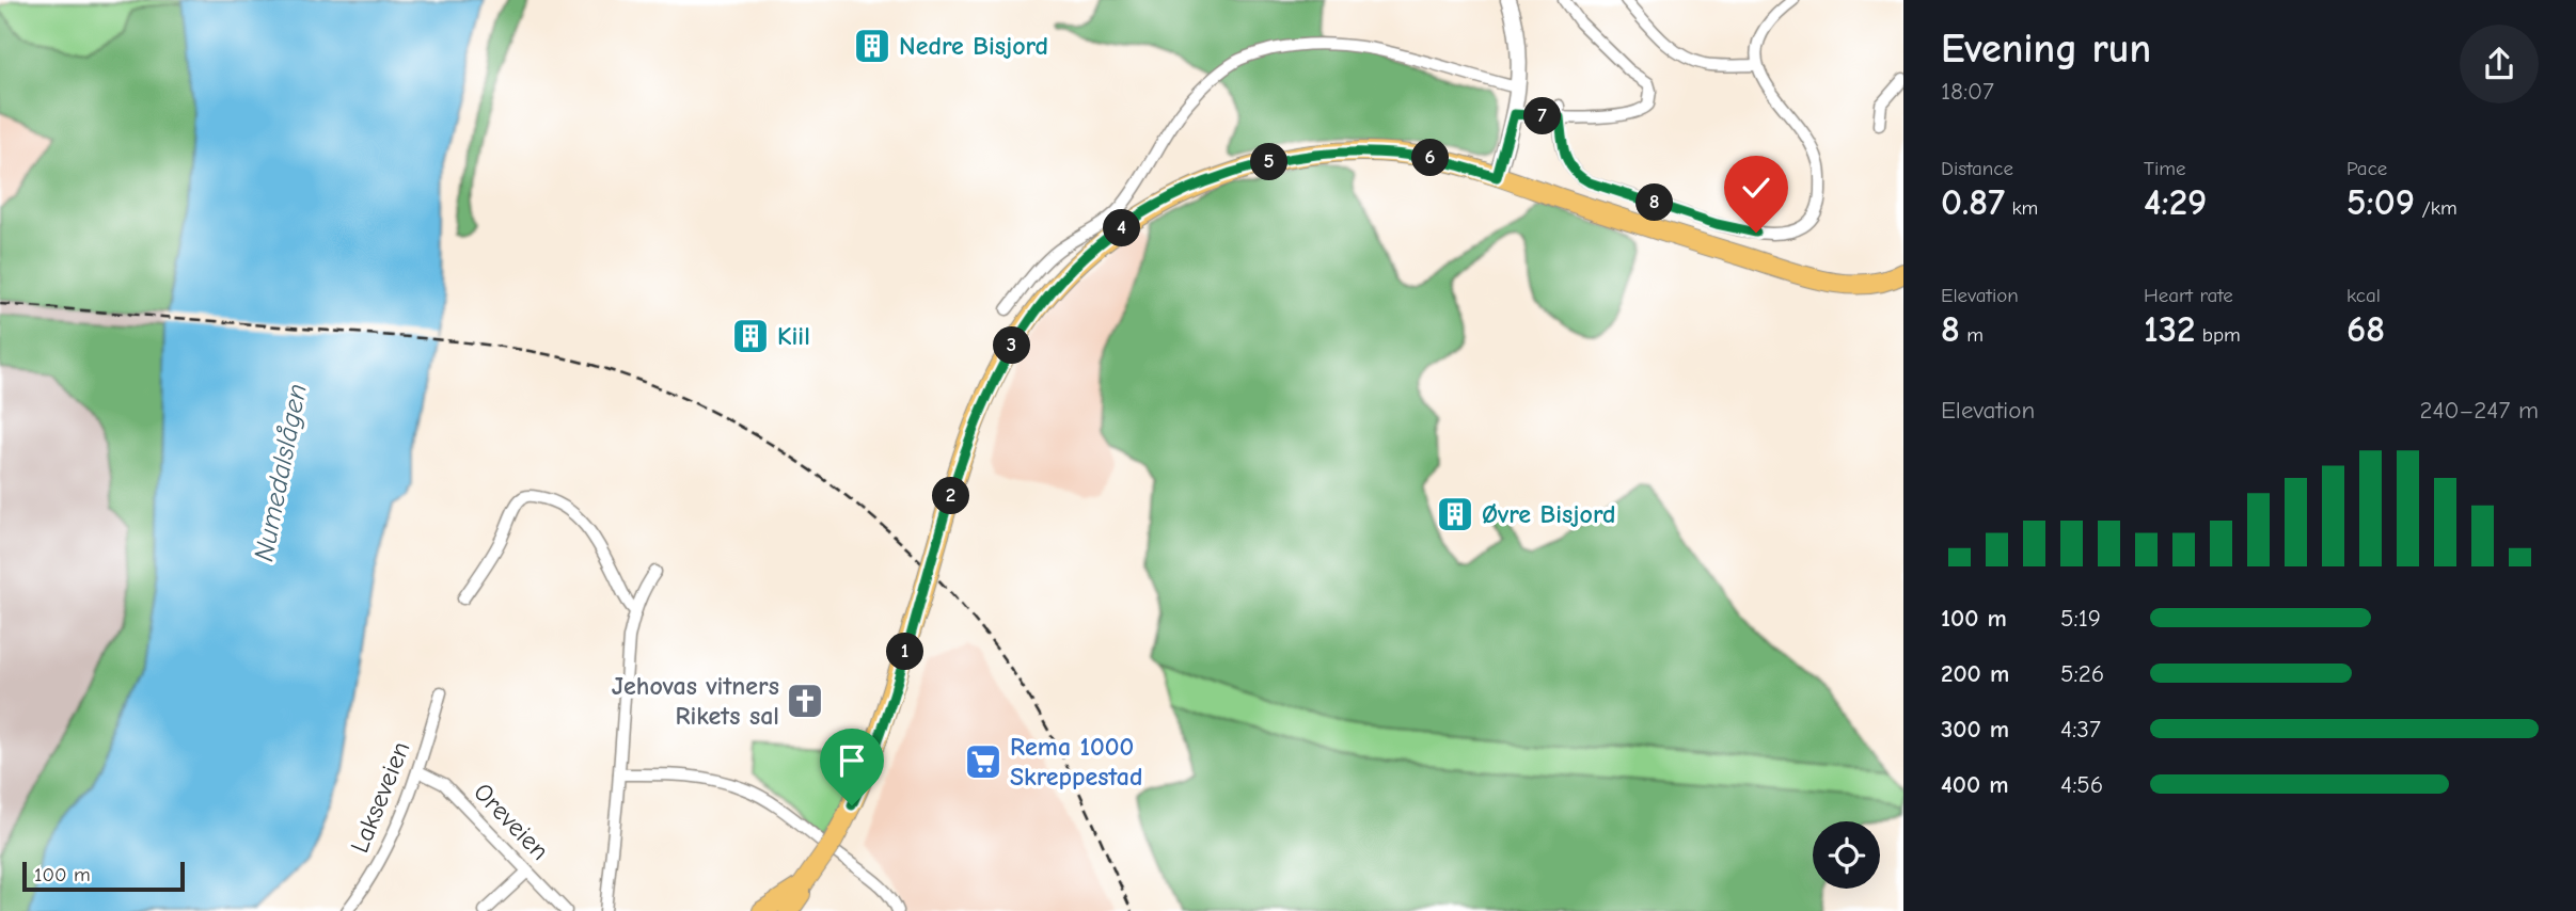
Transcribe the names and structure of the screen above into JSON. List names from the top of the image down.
{
  "streets": {
    "street": ["Lakseveien", "Oreveien"]
  },
  "crossings": [
    ["Lakseveien", "Oreveien"]
  ],
  "water": ["Numedalslågen"],
  "places": {
    "building": ["Nedre Bisjord", "Kiil", "Øvre Bisjord"],
    "church": ["Jehovas vitners Rikets sal"],
    "supermarket": ["Rema 1000 Skreppestad"]
  },
  "scale_bar": "100 m",
  "page": {
    "heading": ["Evening run", "18:07"],
    "pins": [
      "7",
      "6",
      "5",
      "8",
      "4",
      "3",
      "2",
      "1"
    ],
    "stats": [
      ["Distance", "0.87 km"],
      ["Time", "4:29"],
      ["Pace", "5:09 /km"],
      ["Elevation", "8 m"],
      ["Heart rate", "132 bpm"],
      ["kcal", "68"]
    ],
    "chart": ["Elevation", "240–247 m"],
    "list": [
      {
        "name": "100 m",
        "note": "5:19"
      },
      {
        "name": "200 m",
        "note": "5:26"
      },
      {
        "name": "300 m",
        "note": "4:37"
      },
      {
        "name": "400 m",
        "note": "4:56"
      }
    ],
    "scale": "100 m"
  }
}
